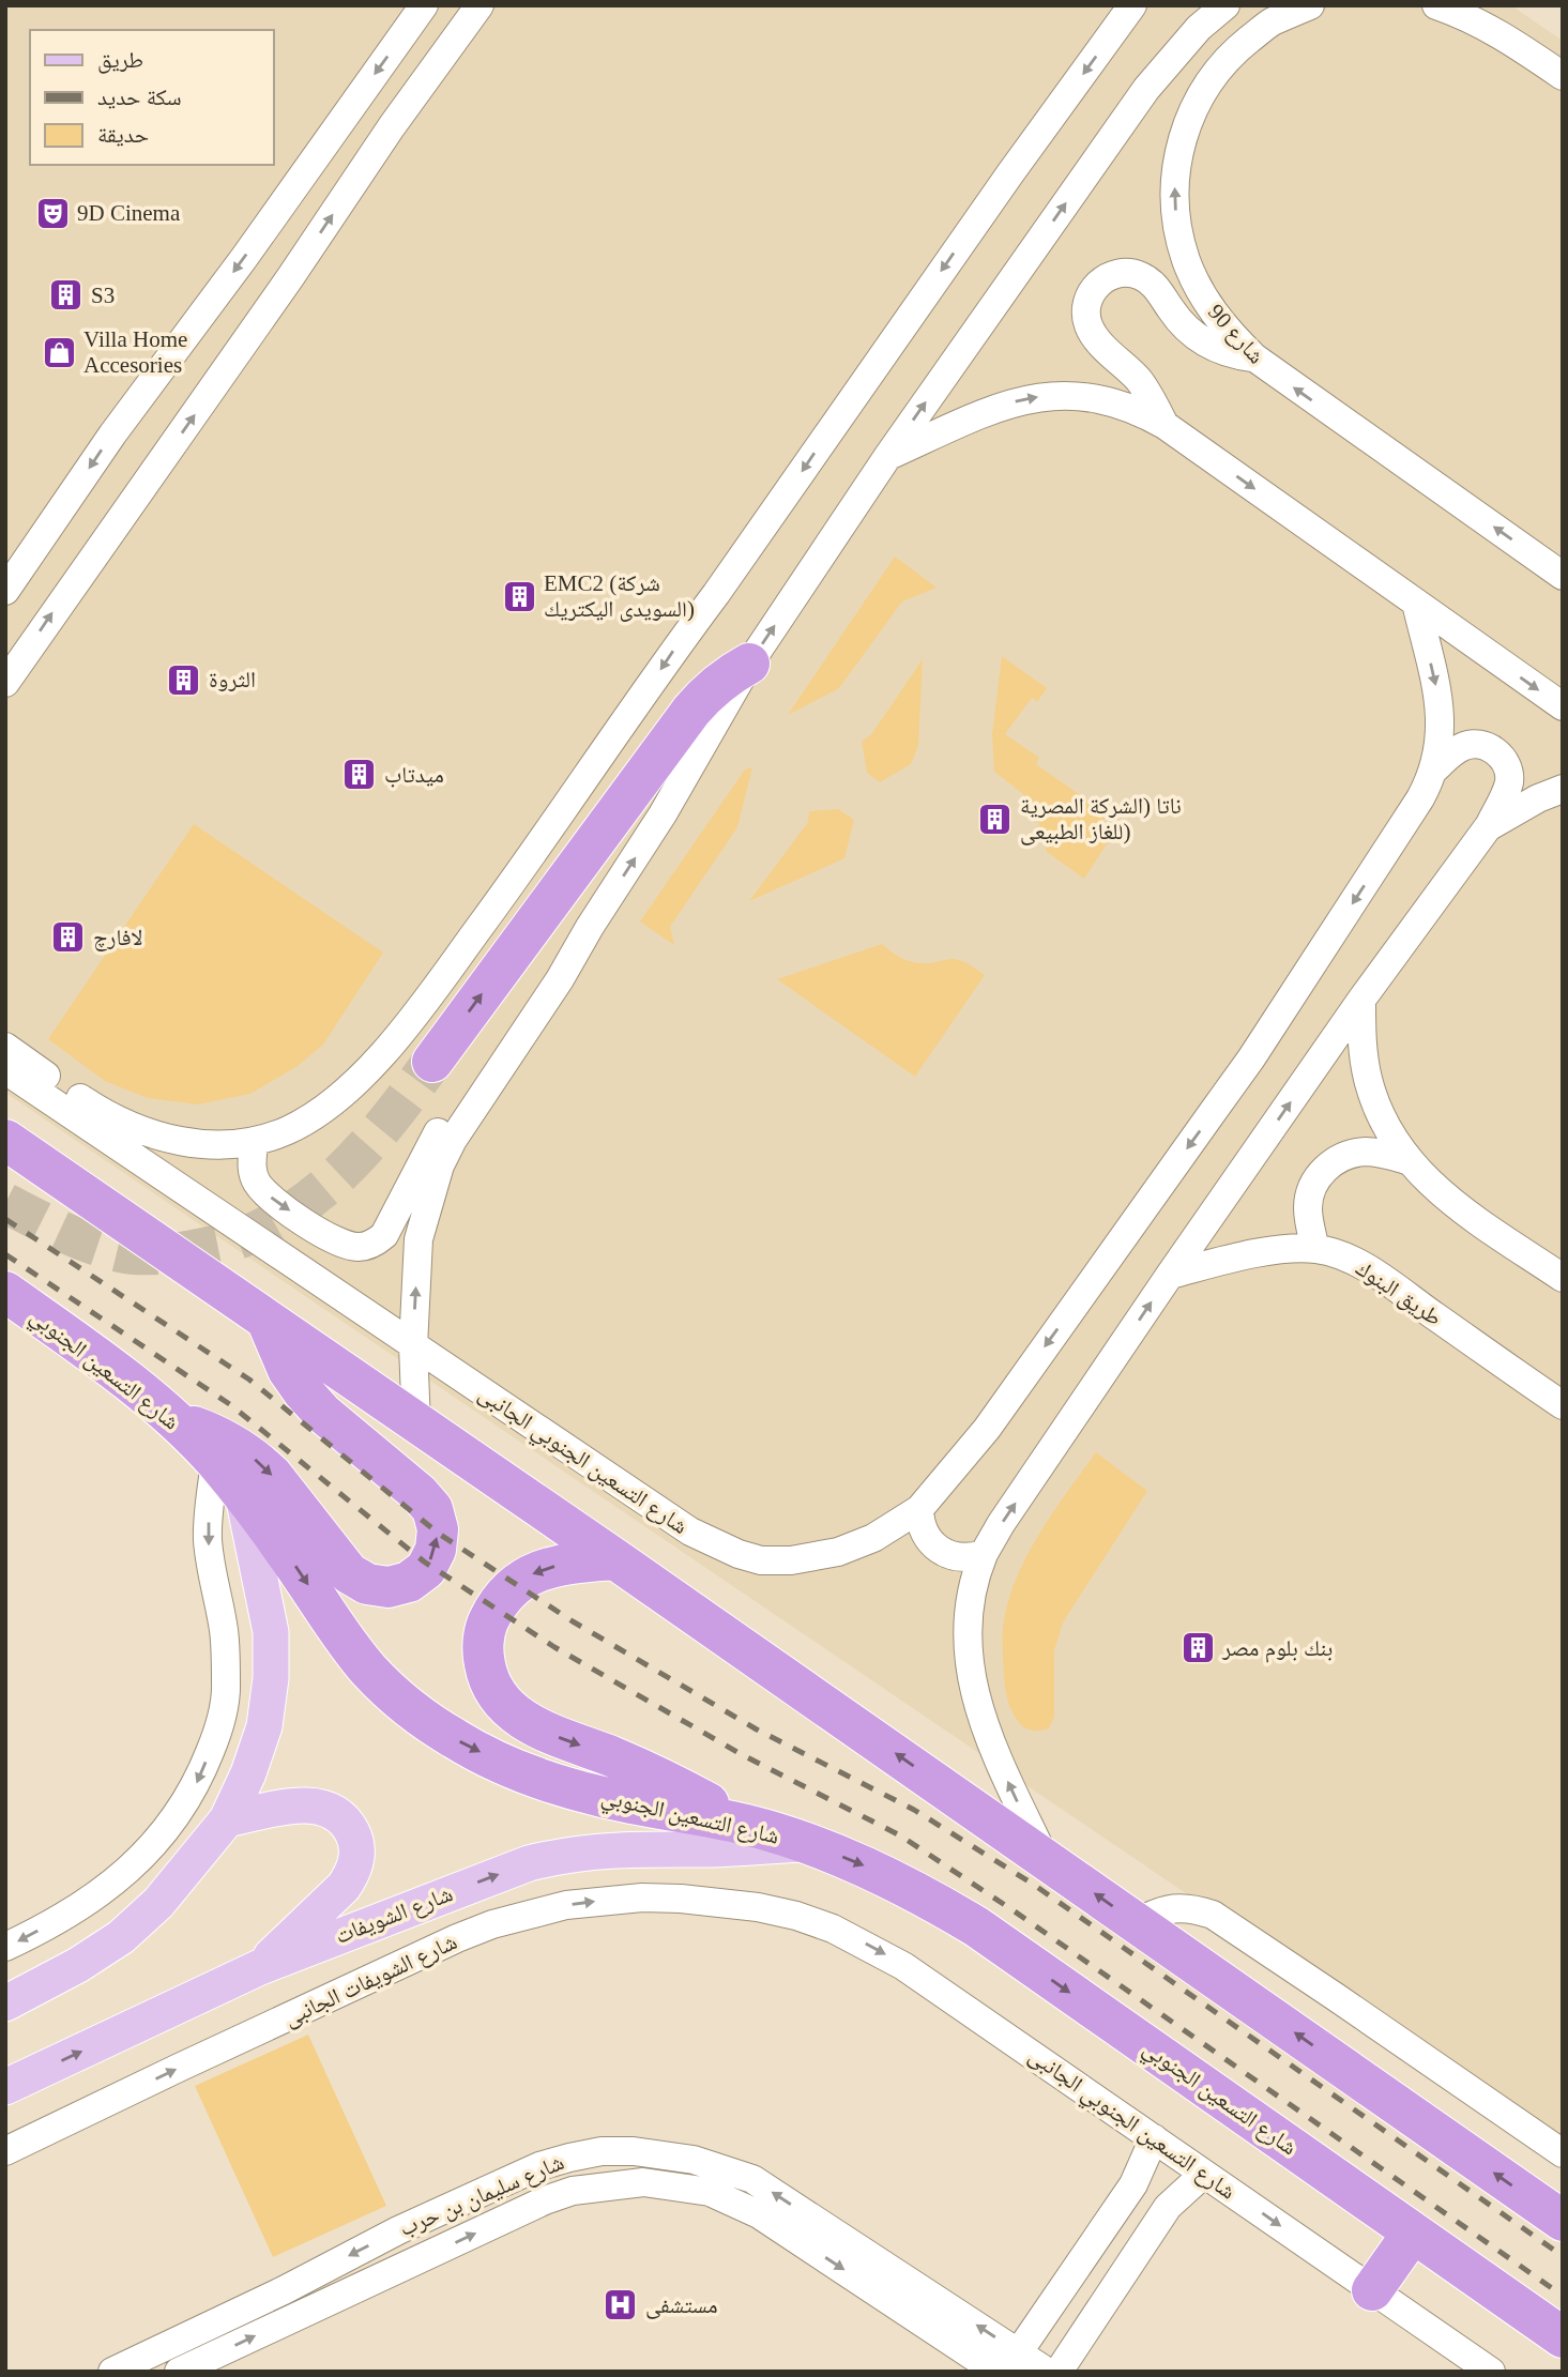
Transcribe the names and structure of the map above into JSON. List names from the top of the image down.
{
  "streets": {
    "highway": ["شارع التسعين الجنوبي"],
    "main road": ["شارع الشويفات"],
    "street": [
      "شارع 90",
      "طريق البنوك",
      "شارع التسعين الجنوبي الجانبى",
      "شارع الشويفات الجانبى",
      "شارع سليمان بن حرب"
    ]
  },
  "crossings": [
    ["شارع التسعين الجنوبي", "شارع الشويفات"],
    ["شارع التسعين الجنوبي الجانبى", "شارع الشويفات الجانبى"]
  ],
  "one_way": ["شارع الشويفات الجانبى"],
  "places": {
    "theatre": ["9D Cinema"],
    "building": [
      "S3",
      "EMC2 (شركة السويدى اليكتريك)",
      "الثروة",
      "ميدتاب",
      "ناتا (الشركة المصرية للغاز الطبيعى)",
      "لافارﭺ",
      "بنك بلوم مصر"
    ],
    "shop": ["Villa Home Accesories"],
    "hospital": ["مستشفى"]
  },
  "legend": ["طريق", "سكة حديد", "حديقة"]
}
